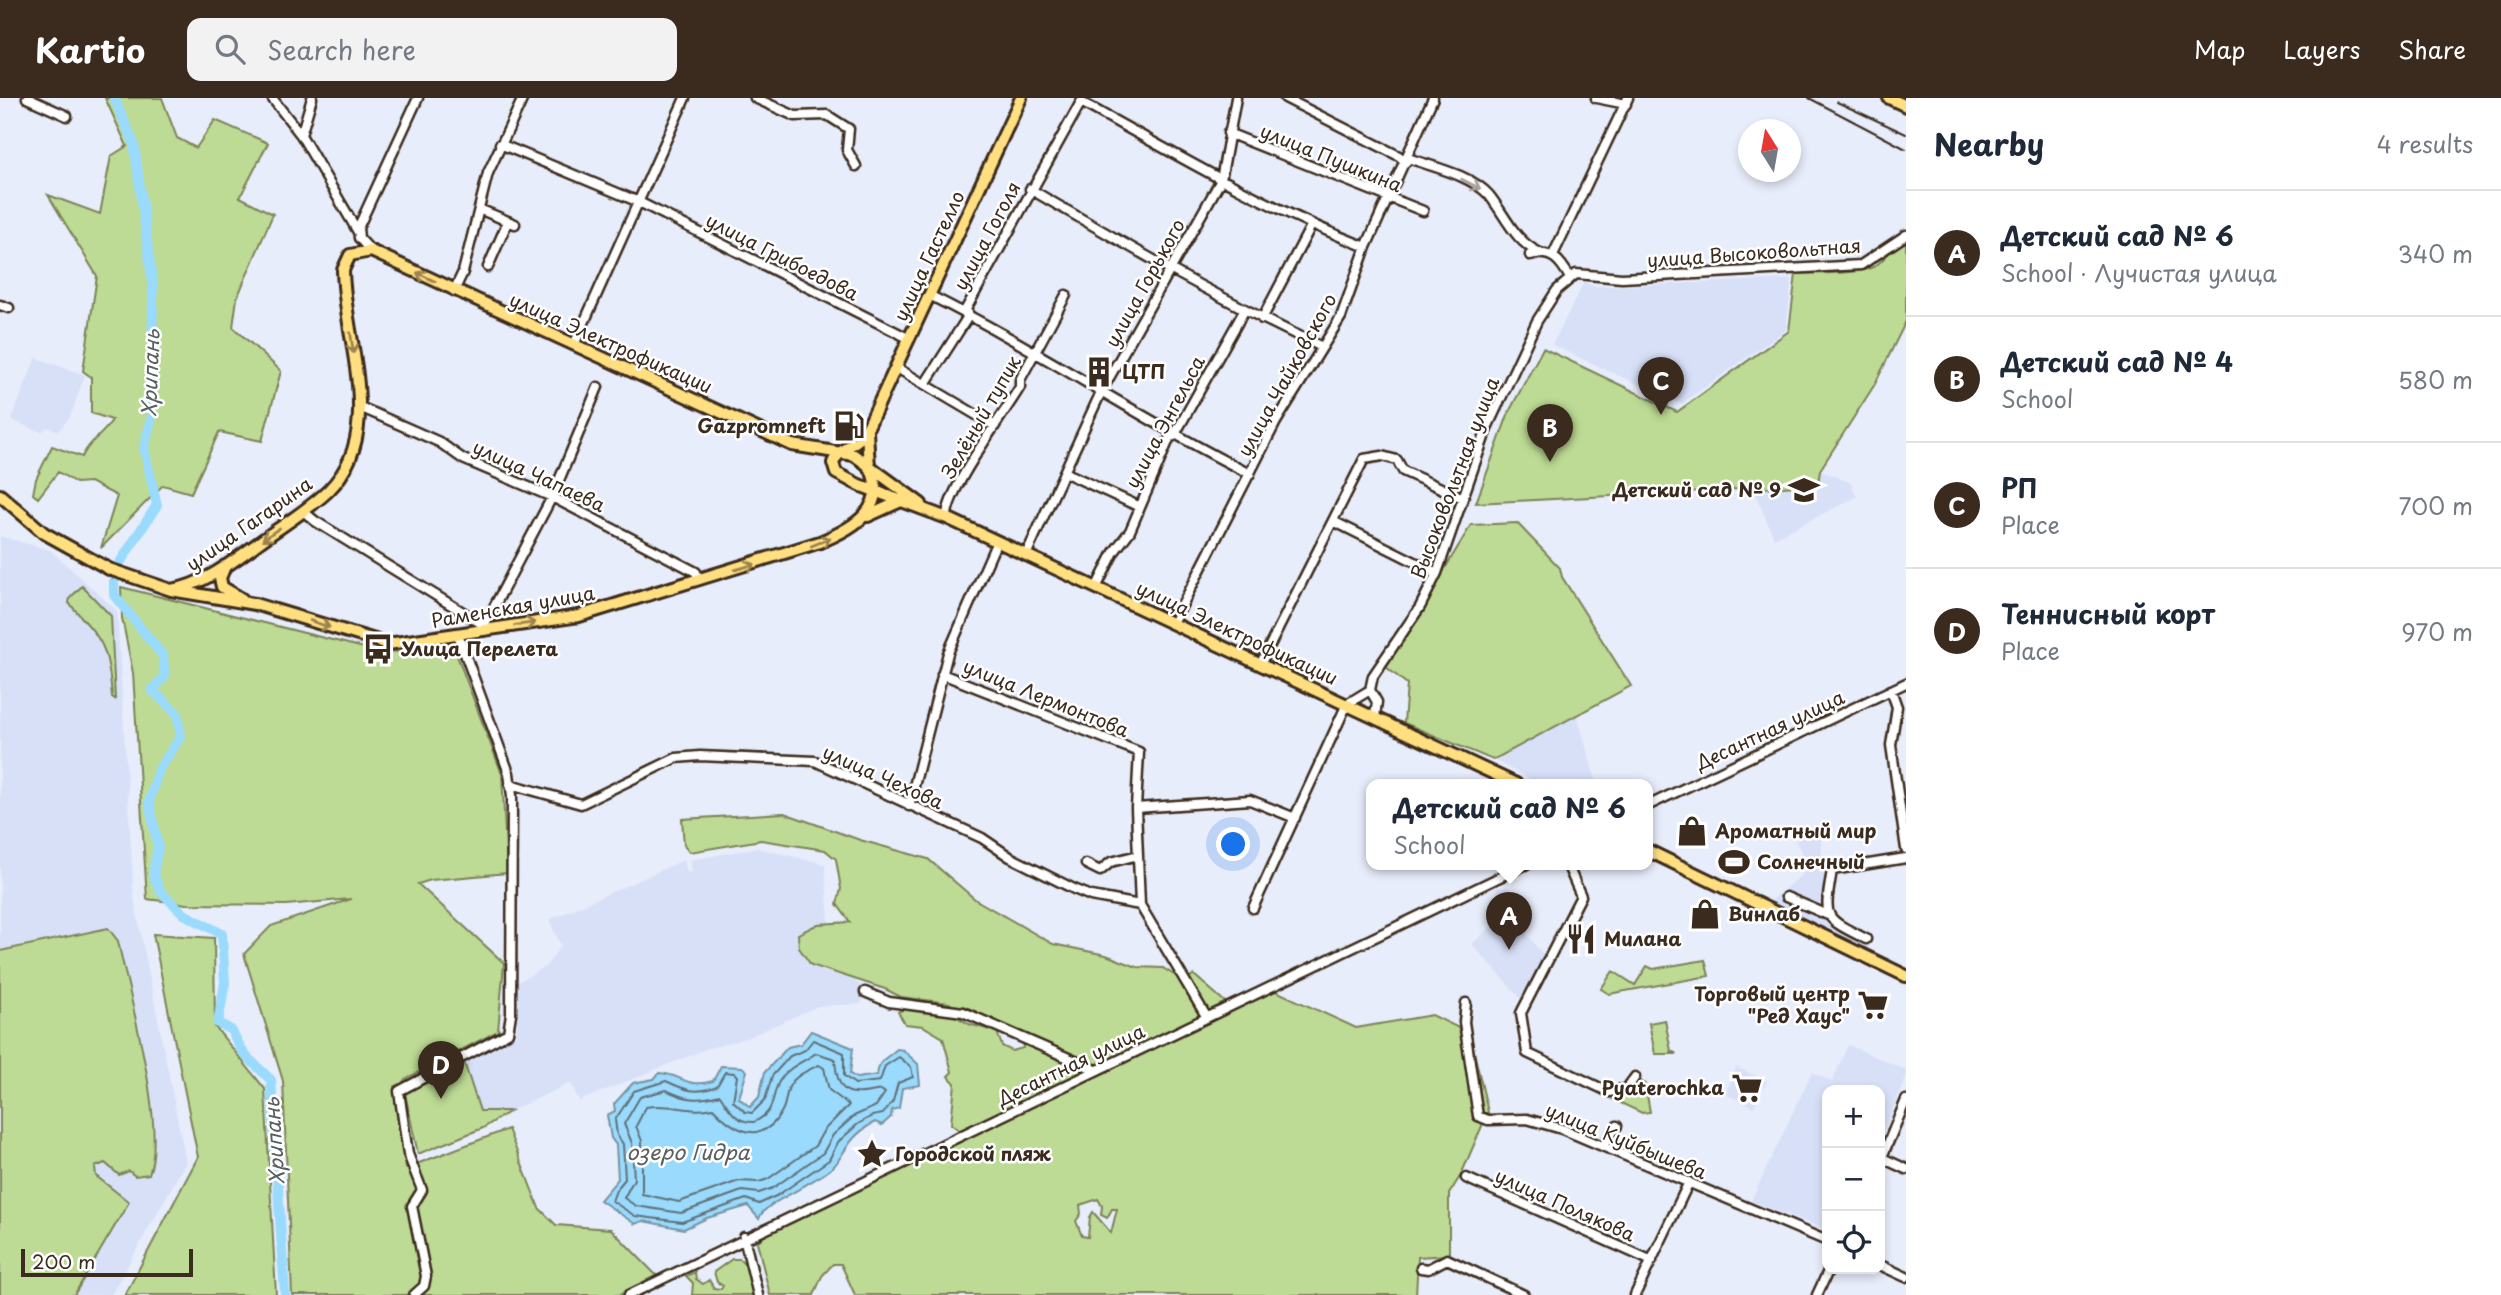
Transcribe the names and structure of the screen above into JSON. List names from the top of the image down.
{
  "streets": {
    "main road": [
      "улица Гастелло",
      "улица Электрофикации",
      "улица Гагарина",
      "Раменская улица"
    ],
    "street": [
      "улица Пушкина",
      "улица Гоголя",
      "улица Высоковольтная",
      "улица Грибоедова",
      "улица Горького",
      "улица Чайковского",
      "Зелёный тупик",
      "улица Энгельса",
      "улица Чапаева",
      "Высоковольтная улица",
      "улица Лермонтова",
      "Десантная улица",
      "улица Чехова",
      "улица Куйбышева",
      "улица Полякова"
    ]
  },
  "crossings": [
    ["улица Пушкина", "улица Горького"],
    ["улица Пушкина", "улица Чайковского"],
    ["улица Гоголя", "улица Горького"],
    ["улица Высоковольтная", "Высоковольтная улица"],
    ["улица Гастелло", "улица Грибоедова"],
    ["улица Гастелло", "улица Электрофикации"],
    ["улица Горького", "улица Электрофикации"],
    ["улица Электрофикации", "улица Чайковского"],
    ["улица Электрофикации", "Зелёный тупик"],
    ["улица Электрофикации", "улица Энгельса"],
    ["улица Электрофикации", "улица Гагарина"],
    ["улица Чапаева", "улица Гагарина"],
    ["улица Чапаева", "Раменская улица"],
    ["улица Гагарина", "Раменская улица"]
  ],
  "one_way": ["улица Гагарина", "Раменская улица"],
  "water": ["Хрипань", "озеро Гидра"],
  "places": {
    "building": ["ЦТП"],
    "fuel station": ["Gazpromneft"],
    "school or university": ["Детский сад № 9"],
    "bus stop": ["Улица Перелета"],
    "shop": ["Ароматный мир", "Винлаб"],
    "sports": ["Солнечный"],
    "restaurant": ["Милана"],
    "supermarket": ["Торговый центр \"Ред Хаус\"", "Pyaterochka"],
    "place": ["Городской пляж"]
  },
  "scale_bar": "200 m",
  "north": "top",
  "page": {
    "header": "Kartio",
    "search": "Search here",
    "nav": ["Map", "Layers", "Share"],
    "heading": ["Nearby", "4 results"],
    "list": [
      {
        "mark": "A",
        "name": "Детский сад № 6",
        "note": "School · Лучистая улица",
        "value": "340 m"
      },
      {
        "mark": "B",
        "name": "Детский сад № 4",
        "note": "School",
        "value": "580 m"
      },
      {
        "mark": "C",
        "name": "РП",
        "note": "Place",
        "value": "700 m"
      },
      {
        "mark": "D",
        "name": "Теннисный корт",
        "note": "Place",
        "value": "970 m"
      }
    ],
    "pins": [
      "C",
      "B",
      "A",
      "D"
    ],
    "popup": ["Детский сад № 6", "School"],
    "map_buttons": ["+", "−"],
    "scale": "200 m"
  }
}
